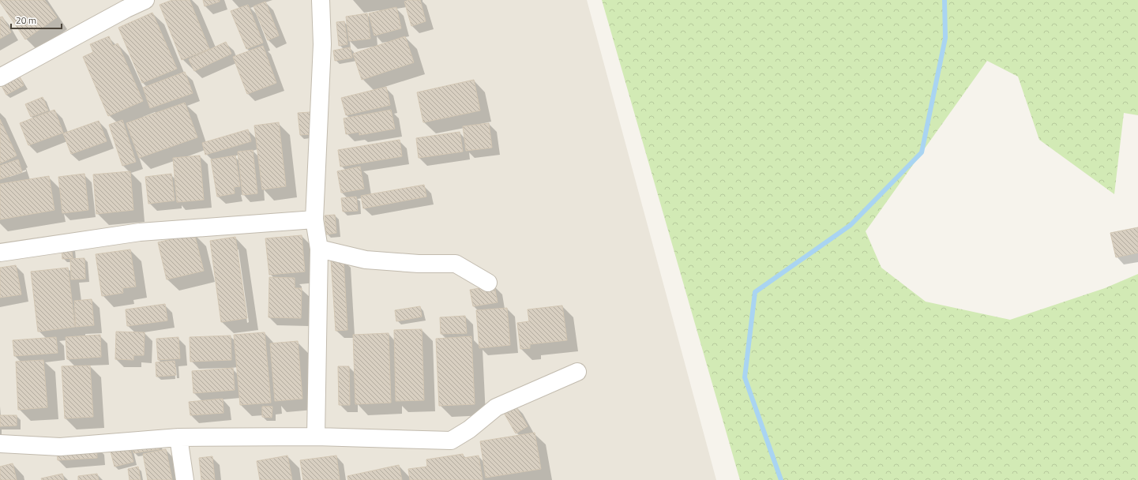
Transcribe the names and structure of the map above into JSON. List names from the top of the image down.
{
  "scale_bar": "20 m"
}
